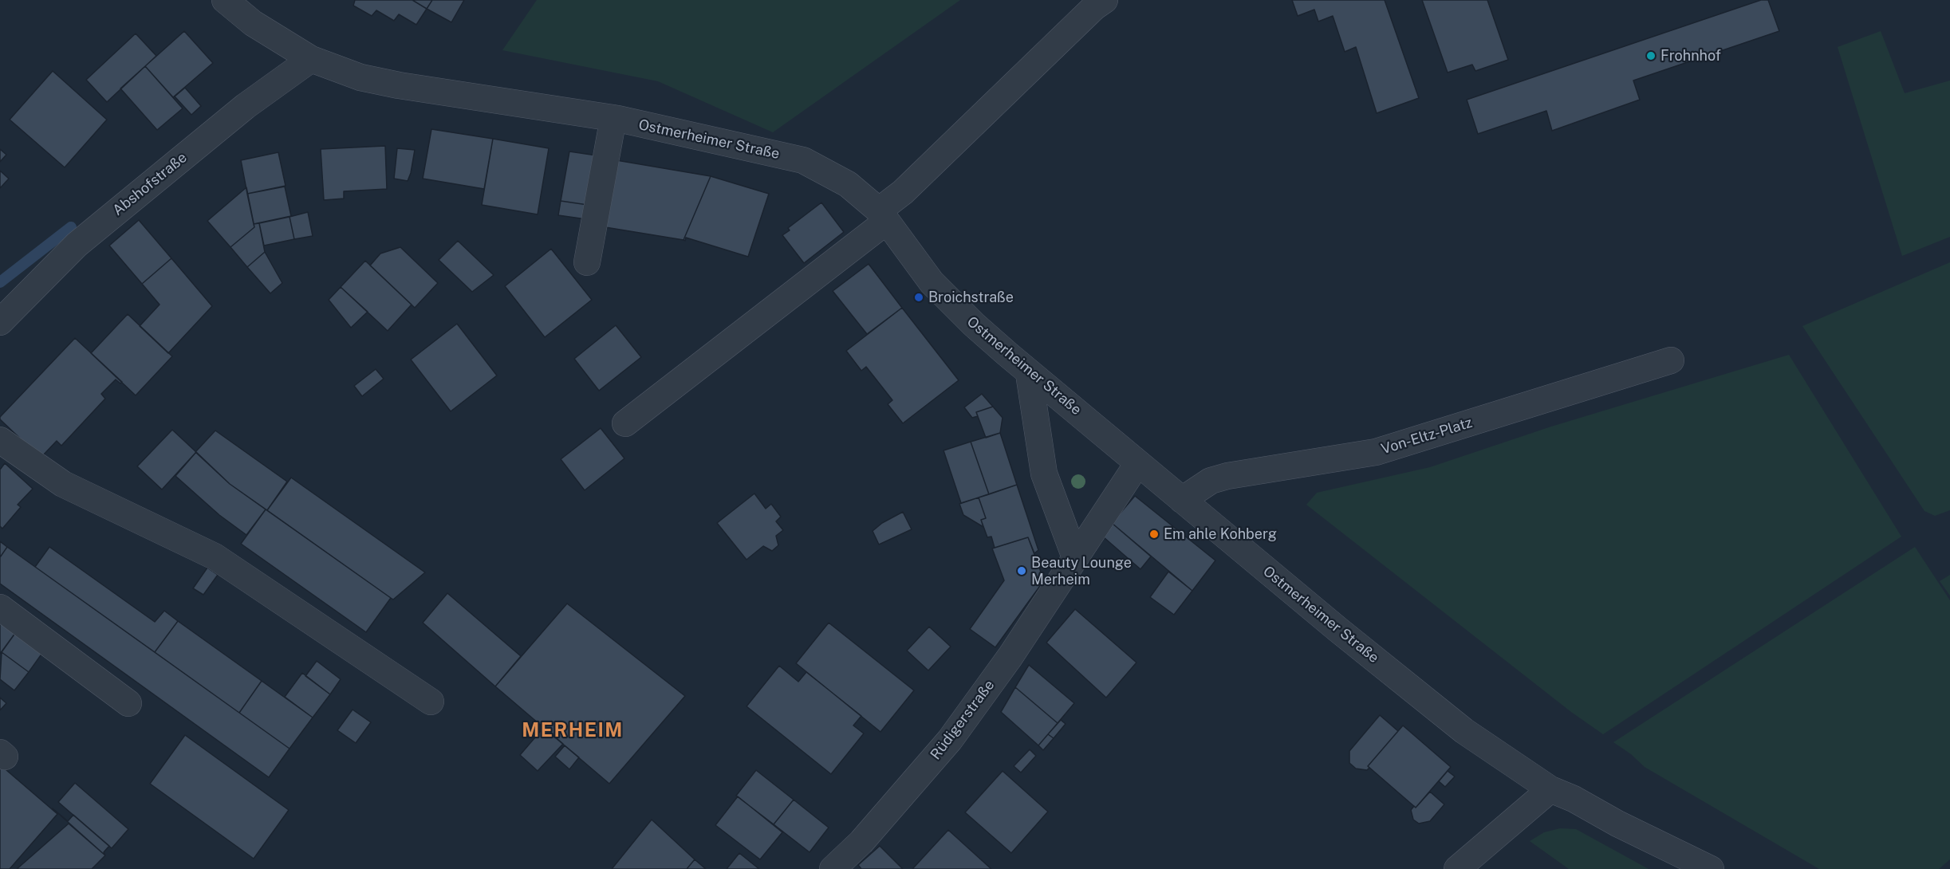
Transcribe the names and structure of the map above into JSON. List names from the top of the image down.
{
  "streets": {
    "street": [
      "Ostmerheimer Straße",
      "Abshofstraße",
      "Von-Eltz-Platz",
      "Rüdigerstraße"
    ]
  },
  "crossings": [
    ["Ostmerheimer Straße", "Abshofstraße"],
    ["Ostmerheimer Straße", "Von-Eltz-Platz"],
    ["Ostmerheimer Straße", "Rüdigerstraße"]
  ],
  "districts": ["MERHEIM"],
  "places": [
    "Frohnhof",
    "Broichstraße",
    "Em ahle Kohberg",
    "Beauty Lounge Merheim"
  ]
}
